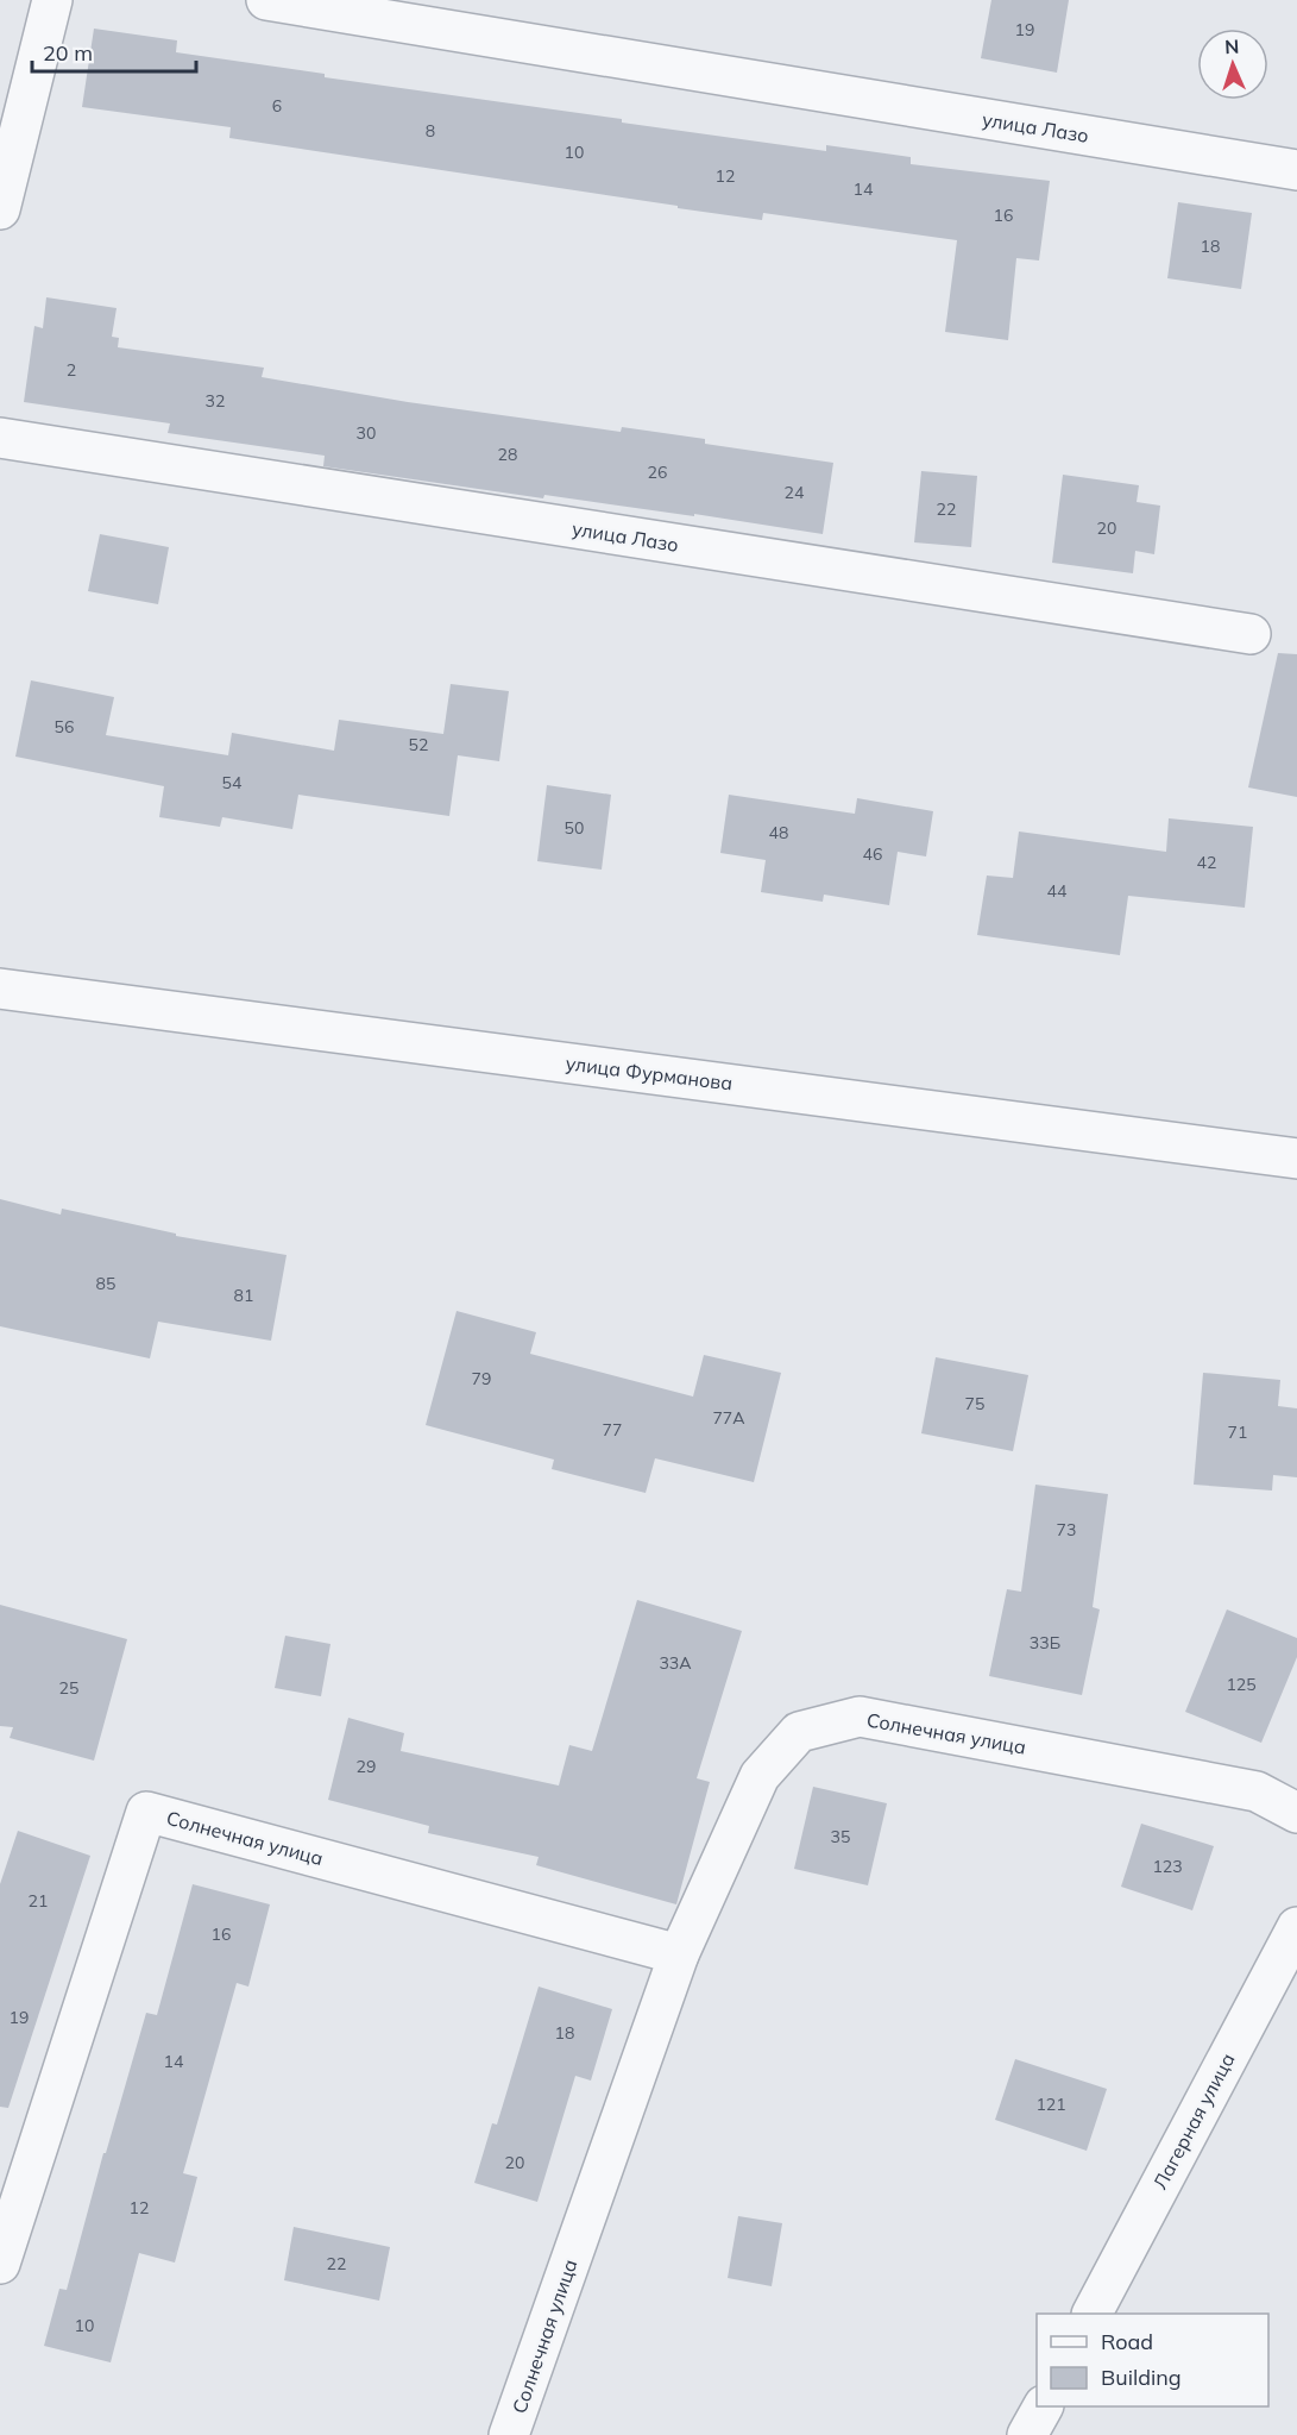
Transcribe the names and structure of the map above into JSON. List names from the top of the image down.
{
  "streets": {
    "street": [
      "улица Лазо",
      "улица Фурманова",
      "Солнечная улица",
      "Лагерная улица"
    ]
  },
  "house_numbers": [
    "19",
    "6",
    "8",
    "10",
    "12",
    "14",
    "16",
    "18",
    "2",
    "32",
    "30",
    "28",
    "26",
    "24",
    "22",
    "20",
    "56",
    "52",
    "54",
    "50",
    "48",
    "46",
    "42",
    "44",
    "85",
    "81",
    "79",
    "75",
    "77А",
    "77",
    "71",
    "73",
    "33Б",
    "33А",
    "125",
    "25",
    "29",
    "35",
    "123",
    "21",
    "16",
    "19",
    "18",
    "14",
    "121",
    "20",
    "12",
    "22",
    "10"
  ],
  "legend": ["Road", "Building"],
  "scale_bar": "20 m",
  "north": "top"
}
